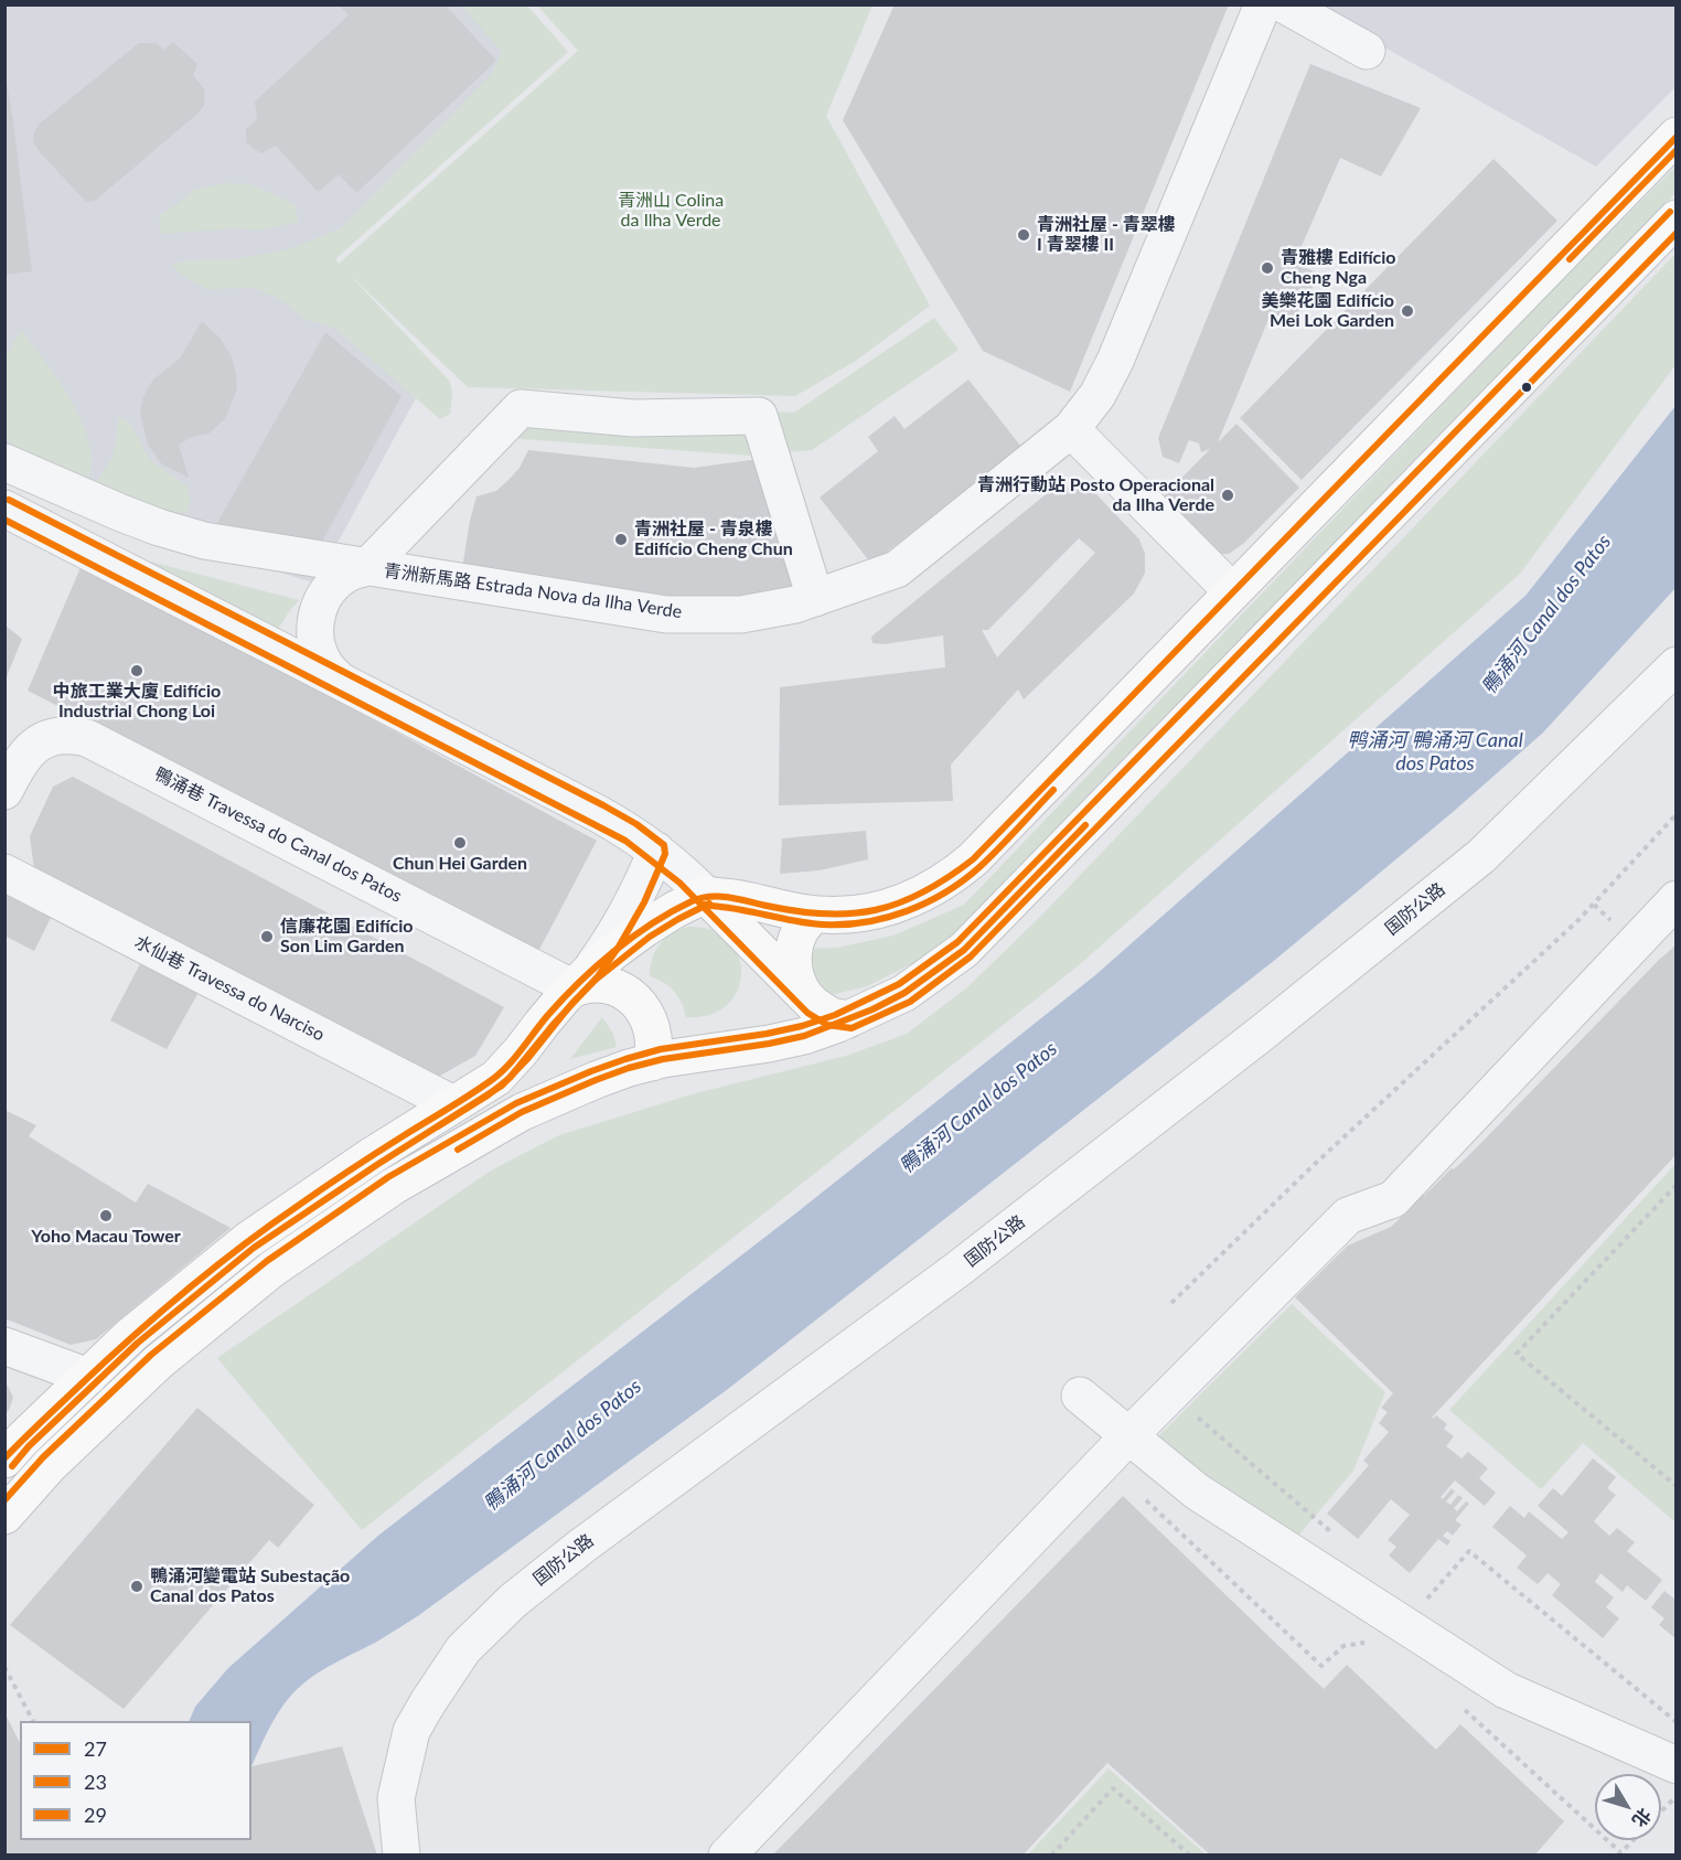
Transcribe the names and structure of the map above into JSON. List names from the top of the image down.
{
  "streets": {
    "street": [
      "青洲新馬路 Estrada Nova da Ilha Verde",
      "鴨涌巷 Travessa do Canal dos Patos",
      "国防公路",
      "水仙巷 Travessa do Narciso"
    ]
  },
  "water": ["鴨涌河 Canal dos Patos", "鸭涌河 鴨涌河 Canal dos Patos"],
  "parks": ["青洲山 Colina da Ilha Verde"],
  "places": [
    "青洲社屋 - 青翠樓 I 青翠樓 II",
    "青雅樓 Edifício Cheng Nga",
    "美樂花園 Edifício Mei Lok Garden",
    "青洲行動站 Posto Operacional da Ilha Verde",
    "青洲社屋 - 青泉樓 Edifício Cheng Chun",
    "中旅工業大廈 Edifício Industrial Chong Loi",
    "Chun Hei Garden",
    "信廉花園 Edifício Son Lim Garden",
    "Yoho Macau Tower",
    "鴨涌河變電站 Subestação Canal dos Patos"
  ],
  "lines": ["transit line 27", "transit line 23", "transit line 29"],
  "legend": ["27", "23", "29"],
  "north": "bottom right"
}
